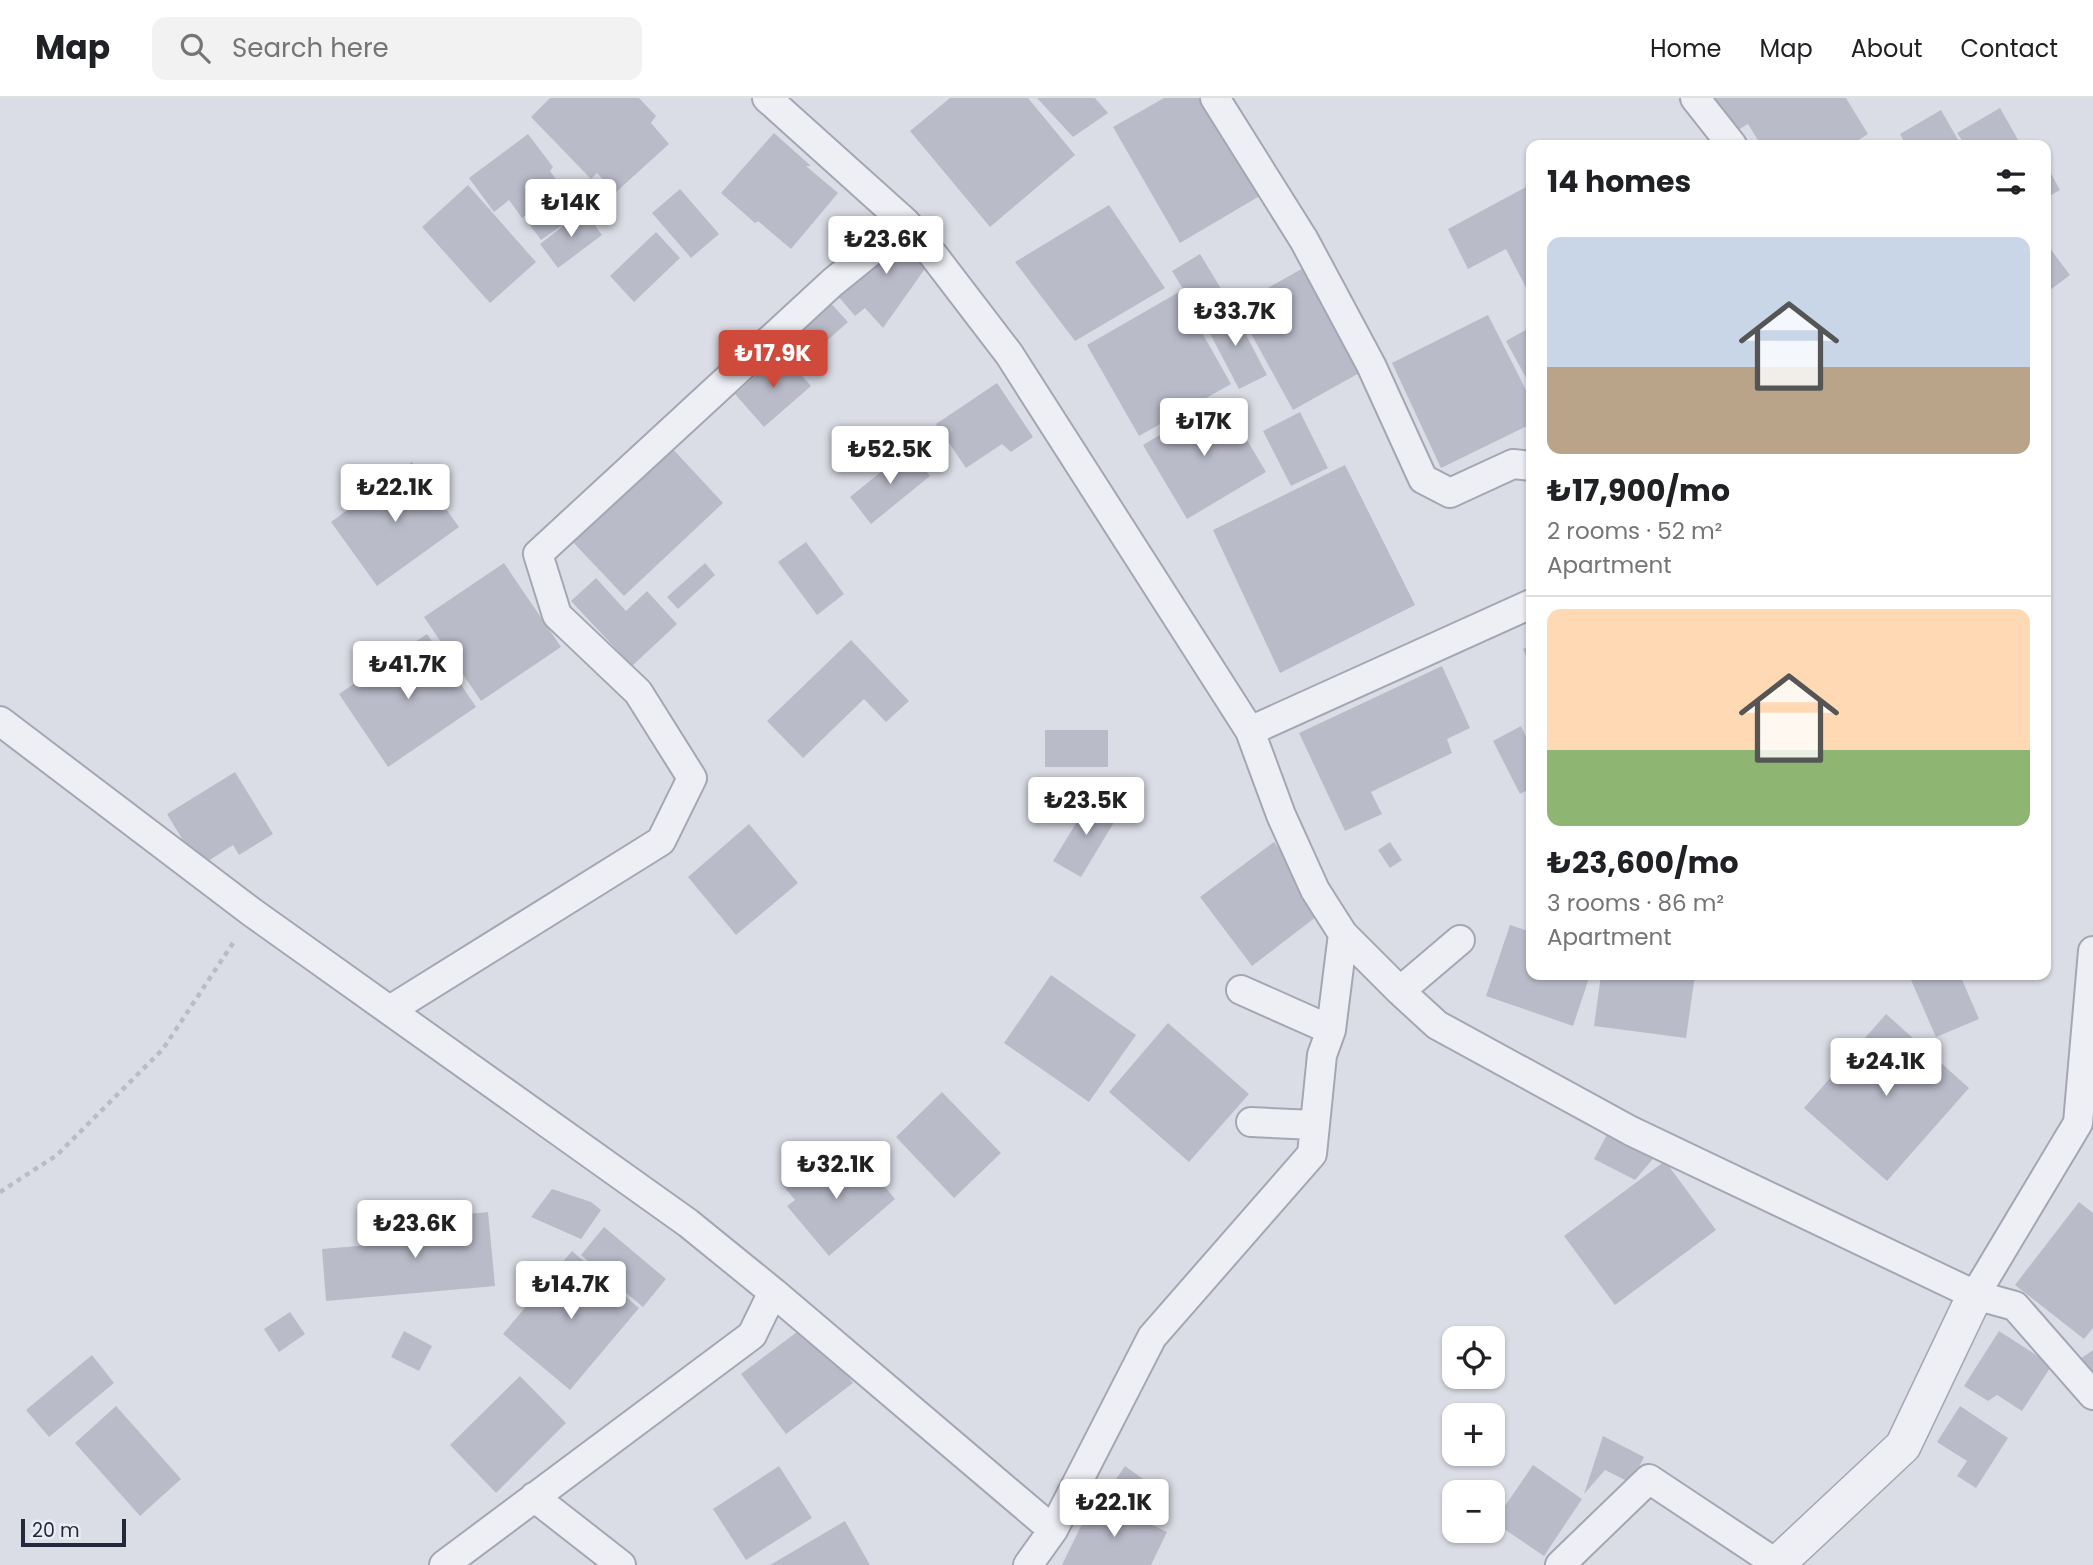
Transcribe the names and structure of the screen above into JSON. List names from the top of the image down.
{
  "scale_bar": "20 m",
  "page": {
    "header": "Map",
    "search": "Search here",
    "nav": [
      "Home",
      "Map",
      "About",
      "Contact"
    ],
    "heading": "14 homes",
    "price": [
      "₺14K",
      "₺23.6K",
      "₺33.7K",
      "₺17.9K",
      "₺17K",
      "₺52.5K",
      "₺22.1K",
      "₺41.7K",
      "₺23.5K",
      "₺24.1K",
      "₺32.1K",
      "₺23.6K",
      "₺14.7K",
      "₺22.1K"
    ],
    "list": [
      {
        "name": "₺17,900/mo",
        "note": "2 rooms · 52 m² · Apartment"
      },
      {
        "name": "₺23,600/mo",
        "note": "3 rooms · 86 m² · Apartment"
      }
    ],
    "map_buttons": ["+", "−"],
    "scale": "20 m"
  }
}
